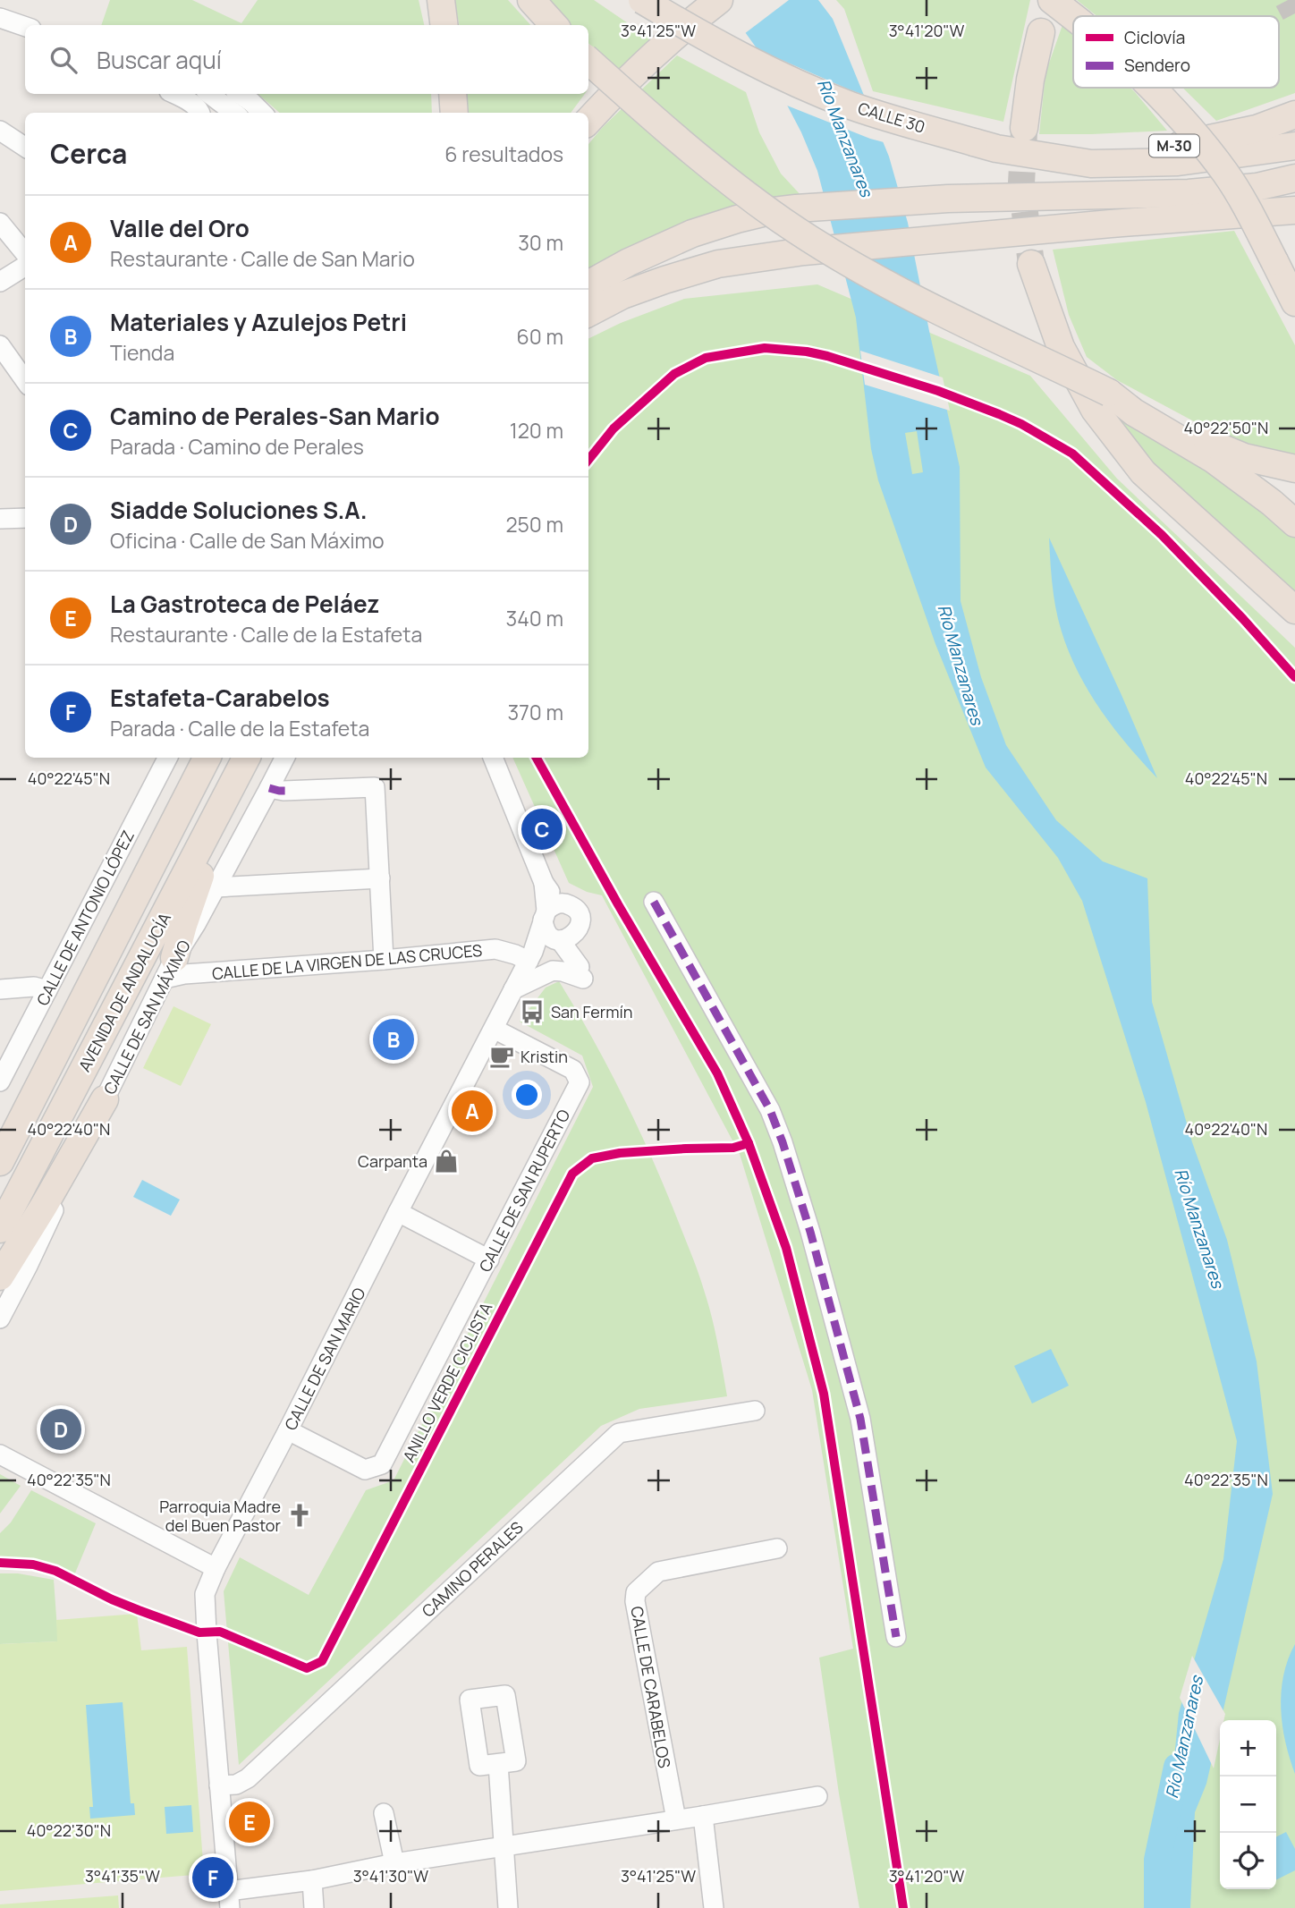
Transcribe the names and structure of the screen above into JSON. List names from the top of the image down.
{
  "streets": {
    "highway": ["CALLE 30", "M-30", "AVENIDA DE ANDALUCÍA"],
    "street": [
      "CALLE DE ANTONIO LÓPEZ",
      "CALLE DE LA VIRGEN DE LAS CRUCES",
      "CALLE DE SAN MÁXIMO",
      "CALLE DE SAN RUPERTO",
      "CALLE DE SAN MARIO",
      "CAMINO PERALES",
      "CALLE DE CARABELOS"
    ],
    "cycle path": ["ANILLO VERDE CICLISTA"]
  },
  "crossings": [
    ["CALLE 30", "M-30"],
    ["CALLE DE LA VIRGEN DE LAS CRUCES", "CALLE DE SAN MÁXIMO"],
    ["CALLE DE LA VIRGEN DE LAS CRUCES", "CALLE DE SAN MARIO"],
    ["CALLE DE SAN RUPERTO", "CALLE DE SAN MARIO"],
    ["CALLE DE SAN MARIO", "CAMINO PERALES"]
  ],
  "water": ["Río Manzanares"],
  "places": {
    "bus stop": ["San Fermín"],
    "cafe": ["Kristin"],
    "shop": ["Carpanta"],
    "church": ["Parroquia Madre del Buen Pastor"]
  },
  "legend": ["Ciclovía", "Sendero"],
  "page": {
    "search": "Buscar aquí",
    "heading": ["Cerca", "6 resultados"],
    "list": [
      {
        "mark": "A",
        "name": "Valle del Oro",
        "note": "Restaurante · Calle de San Mario",
        "value": "30 m"
      },
      {
        "mark": "B",
        "name": "Materiales y Azulejos Petri",
        "note": "Tienda",
        "value": "60 m"
      },
      {
        "mark": "C",
        "name": "Camino de Perales-San Mario",
        "note": "Parada · Camino de Perales",
        "value": "120 m"
      },
      {
        "mark": "D",
        "name": "Siadde Soluciones S.A.",
        "note": "Oficina · Calle de San Máximo",
        "value": "250 m"
      },
      {
        "mark": "E",
        "name": "La Gastroteca de Peláez",
        "note": "Restaurante · Calle de la Estafeta",
        "value": "340 m"
      },
      {
        "mark": "F",
        "name": "Estafeta-Carabelos",
        "note": "Parada · Calle de la Estafeta",
        "value": "370 m"
      }
    ],
    "pins": [
      "C",
      "B",
      "A",
      "D",
      "E",
      "F"
    ],
    "map_buttons": ["+", "−"]
  },
  "coordinates": [
    "3°41'25\"W",
    "3°41'20\"W",
    "40°22'50\"N",
    "40°22'45\"N",
    "40°22'40\"N",
    "40°22'35\"N",
    "40°22'30\"N",
    "3°41'35\"W",
    "3°41'30\"W"
  ]
}
